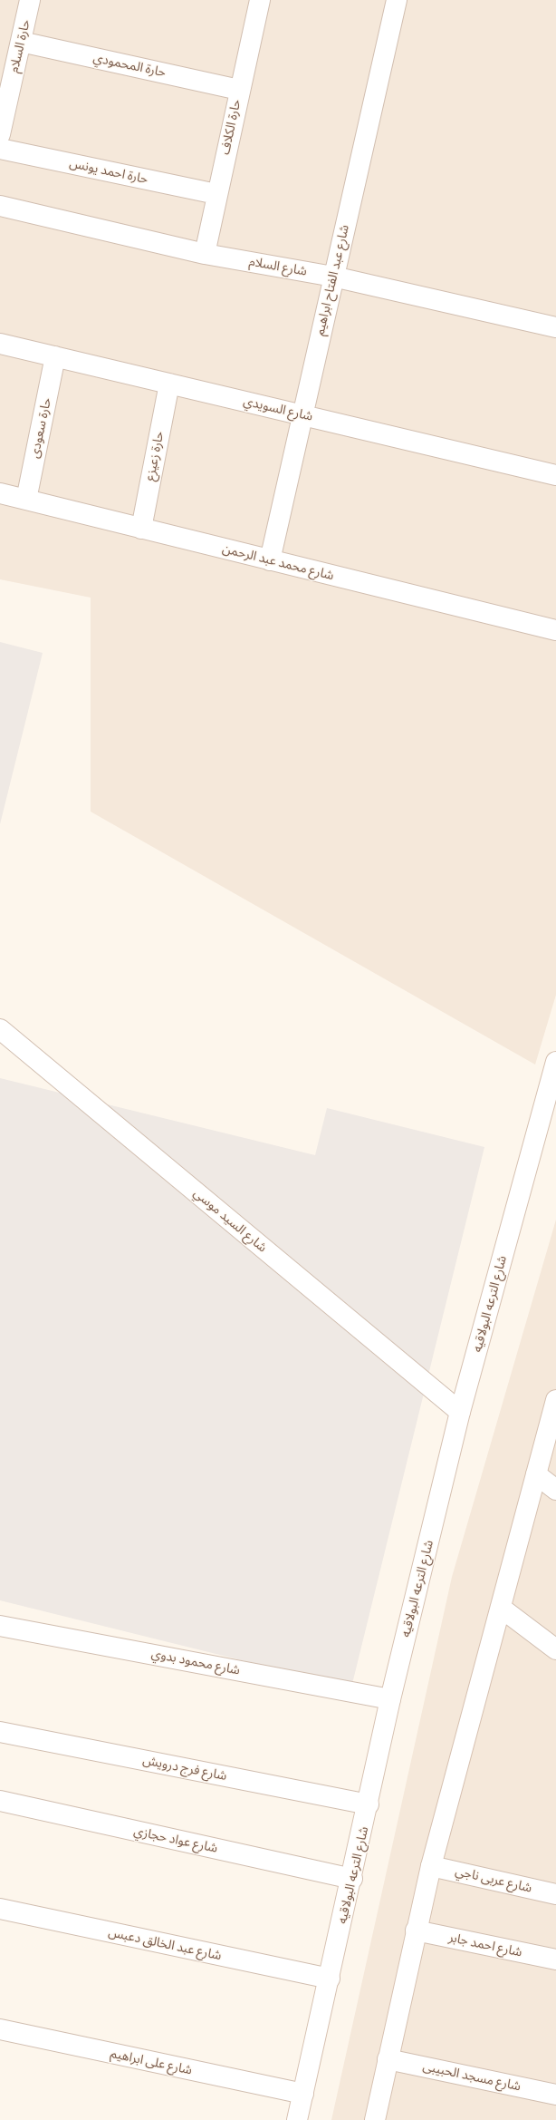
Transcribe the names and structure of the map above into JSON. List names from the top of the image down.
{
  "streets": {
    "street": [
      "حارة السلام",
      "حارة المحمودي",
      "حارة الكلاف",
      "حارة احمد يونس",
      "شارع السلام",
      "شارع عبد الفتاح ابراهيم",
      "شارع السويدي",
      "حارة سعودى",
      "حارة زعيزع",
      "شارع محمد عبد الرحمن",
      "شارع السيد موسي",
      "شارع الترعه البولاقيه",
      "شارع محمود بدوي",
      "شارع فرج درويش",
      "شارع عواد حجازي",
      "شارع عربى ناجي",
      "شارع عبد الخالق دعبس",
      "شارع احمد جابر",
      "شارع على ابراهيم",
      "شارع مسجد الحبيبى"
    ]
  },
  "crossings": [
    ["حارة السلام", "حارة المحمودي"],
    ["حارة المحمودي", "حارة الكلاف"],
    ["حارة الكلاف", "حارة احمد يونس"],
    ["حارة الكلاف", "شارع السلام"],
    ["شارع السلام", "شارع عبد الفتاح ابراهيم"],
    ["شارع عبد الفتاح ابراهيم", "شارع السويدي"],
    ["شارع عبد الفتاح ابراهيم", "شارع محمد عبد الرحمن"],
    ["شارع السويدي", "حارة سعودى"],
    ["شارع السويدي", "حارة زعيزع"],
    ["حارة سعودى", "شارع محمد عبد الرحمن"],
    ["حارة زعيزع", "شارع محمد عبد الرحمن"],
    ["شارع السيد موسي", "شارع الترعه البولاقيه"],
    ["شارع الترعه البولاقيه", "شارع محمود بدوي"],
    ["شارع الترعه البولاقيه", "شارع فرج درويش"],
    ["شارع الترعه البولاقيه", "شارع عواد حجازي"],
    ["شارع الترعه البولاقيه", "شارع عبد الخالق دعبس"],
    ["شارع الترعه البولاقيه", "شارع على ابراهيم"]
  ]
}
